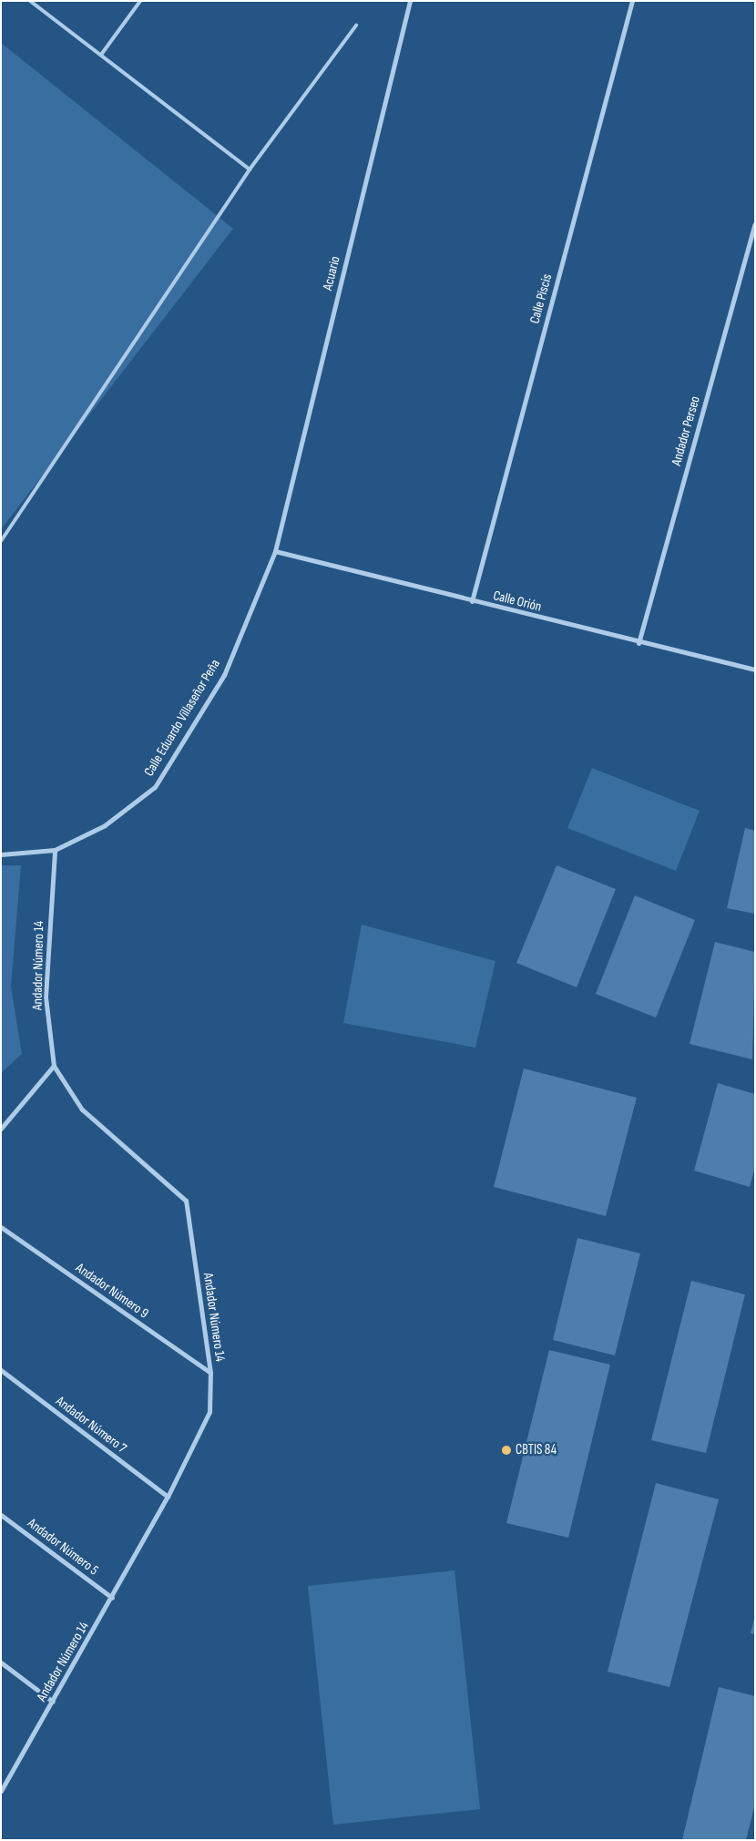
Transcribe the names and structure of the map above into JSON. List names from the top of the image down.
{
  "streets": {
    "street": [
      "Acuario",
      "Calle Piscis",
      "Andador Perseo",
      "Calle Orión",
      "Calle Eduardo Villaseñor Peña",
      "Andador Número 14",
      "Andador Número 9",
      "Andador Número 7",
      "Andador Número 5"
    ]
  },
  "crossings": [
    ["Acuario", "Calle Orión"],
    ["Acuario", "Calle Eduardo Villaseñor Peña"],
    ["Calle Piscis", "Calle Orión"],
    ["Andador Perseo", "Calle Orión"],
    ["Calle Orión", "Calle Eduardo Villaseñor Peña"],
    ["Calle Eduardo Villaseñor Peña", "Andador Número 14"],
    ["Andador Número 14", "Andador Número 9"],
    ["Andador Número 14", "Andador Número 7"],
    ["Andador Número 14", "Andador Número 5"]
  ],
  "places": ["CBTIS 84"]
}
